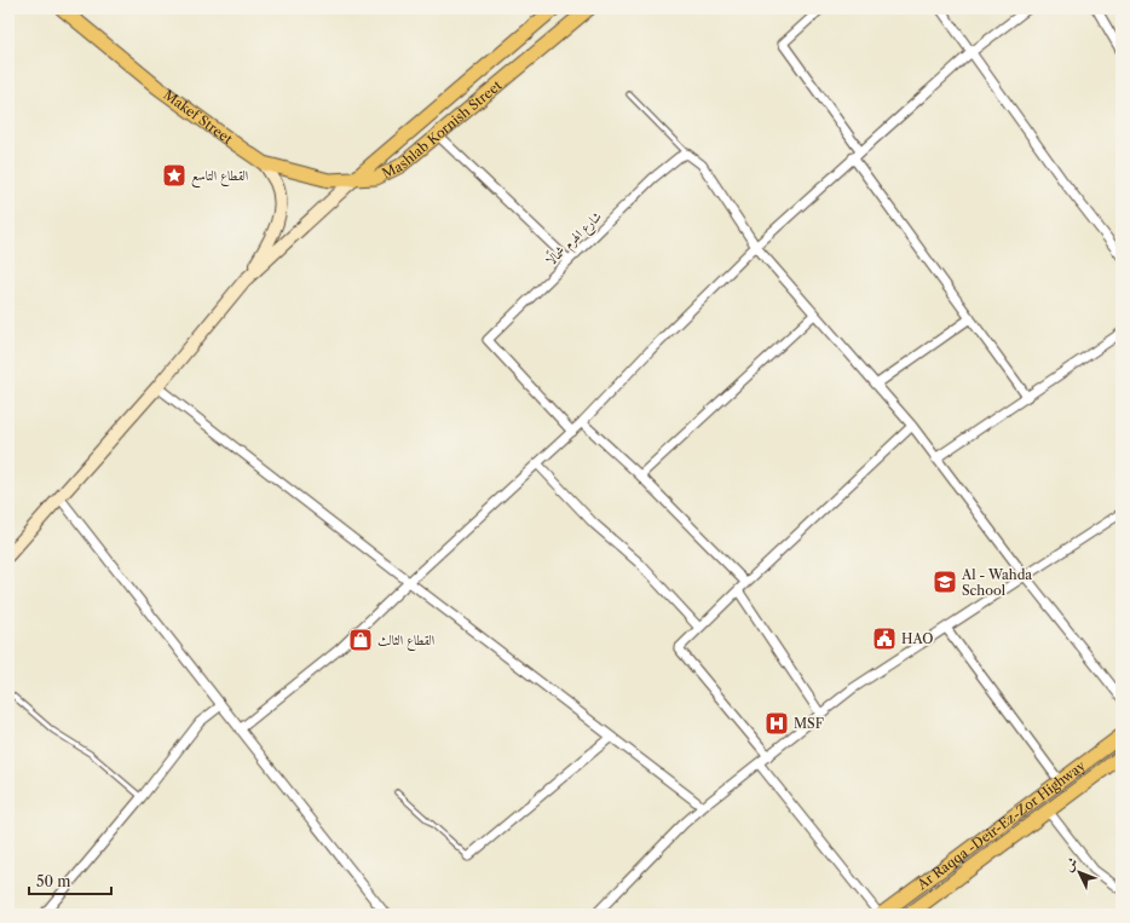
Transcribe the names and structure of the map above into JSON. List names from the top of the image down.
{
  "streets": {
    "main road": ["Makef Street", "Mashlab Kornish Street", "Ar Raqqa -Deir-Ez-Zor Highway"],
    "street": ["شارع الهرم شمالًا"]
  },
  "crossings": [
    ["Makef Street", "Mashlab Kornish Street"]
  ],
  "places": {
    "place": ["القطاع التاسع"],
    "school or university": ["Al - Wahda School"],
    "public building": ["HAO"],
    "shop": ["القطاع الثالث"],
    "hospital": ["MSF"]
  },
  "scale_bar": "50 m",
  "north": "top left"
}
